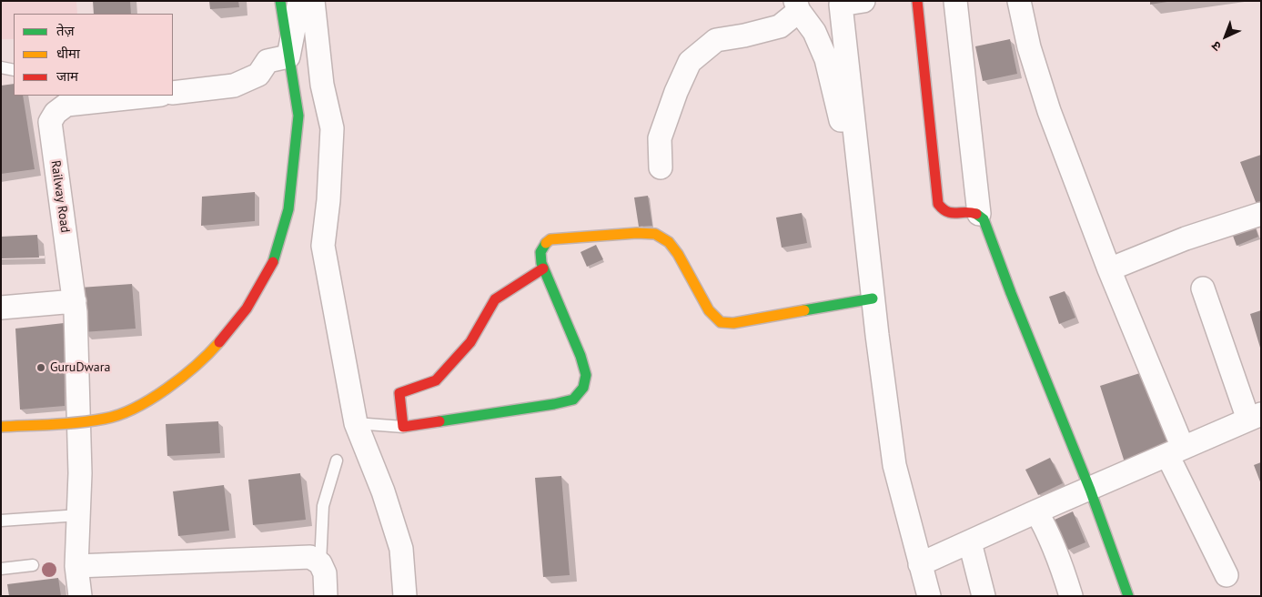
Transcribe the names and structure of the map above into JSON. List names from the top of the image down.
{
  "streets": {
    "street": ["Railway Road"]
  },
  "places": ["GuruDwara"],
  "legend": ["तेज़", "धीमा", "जाम"],
  "north": "bottom left"
}
